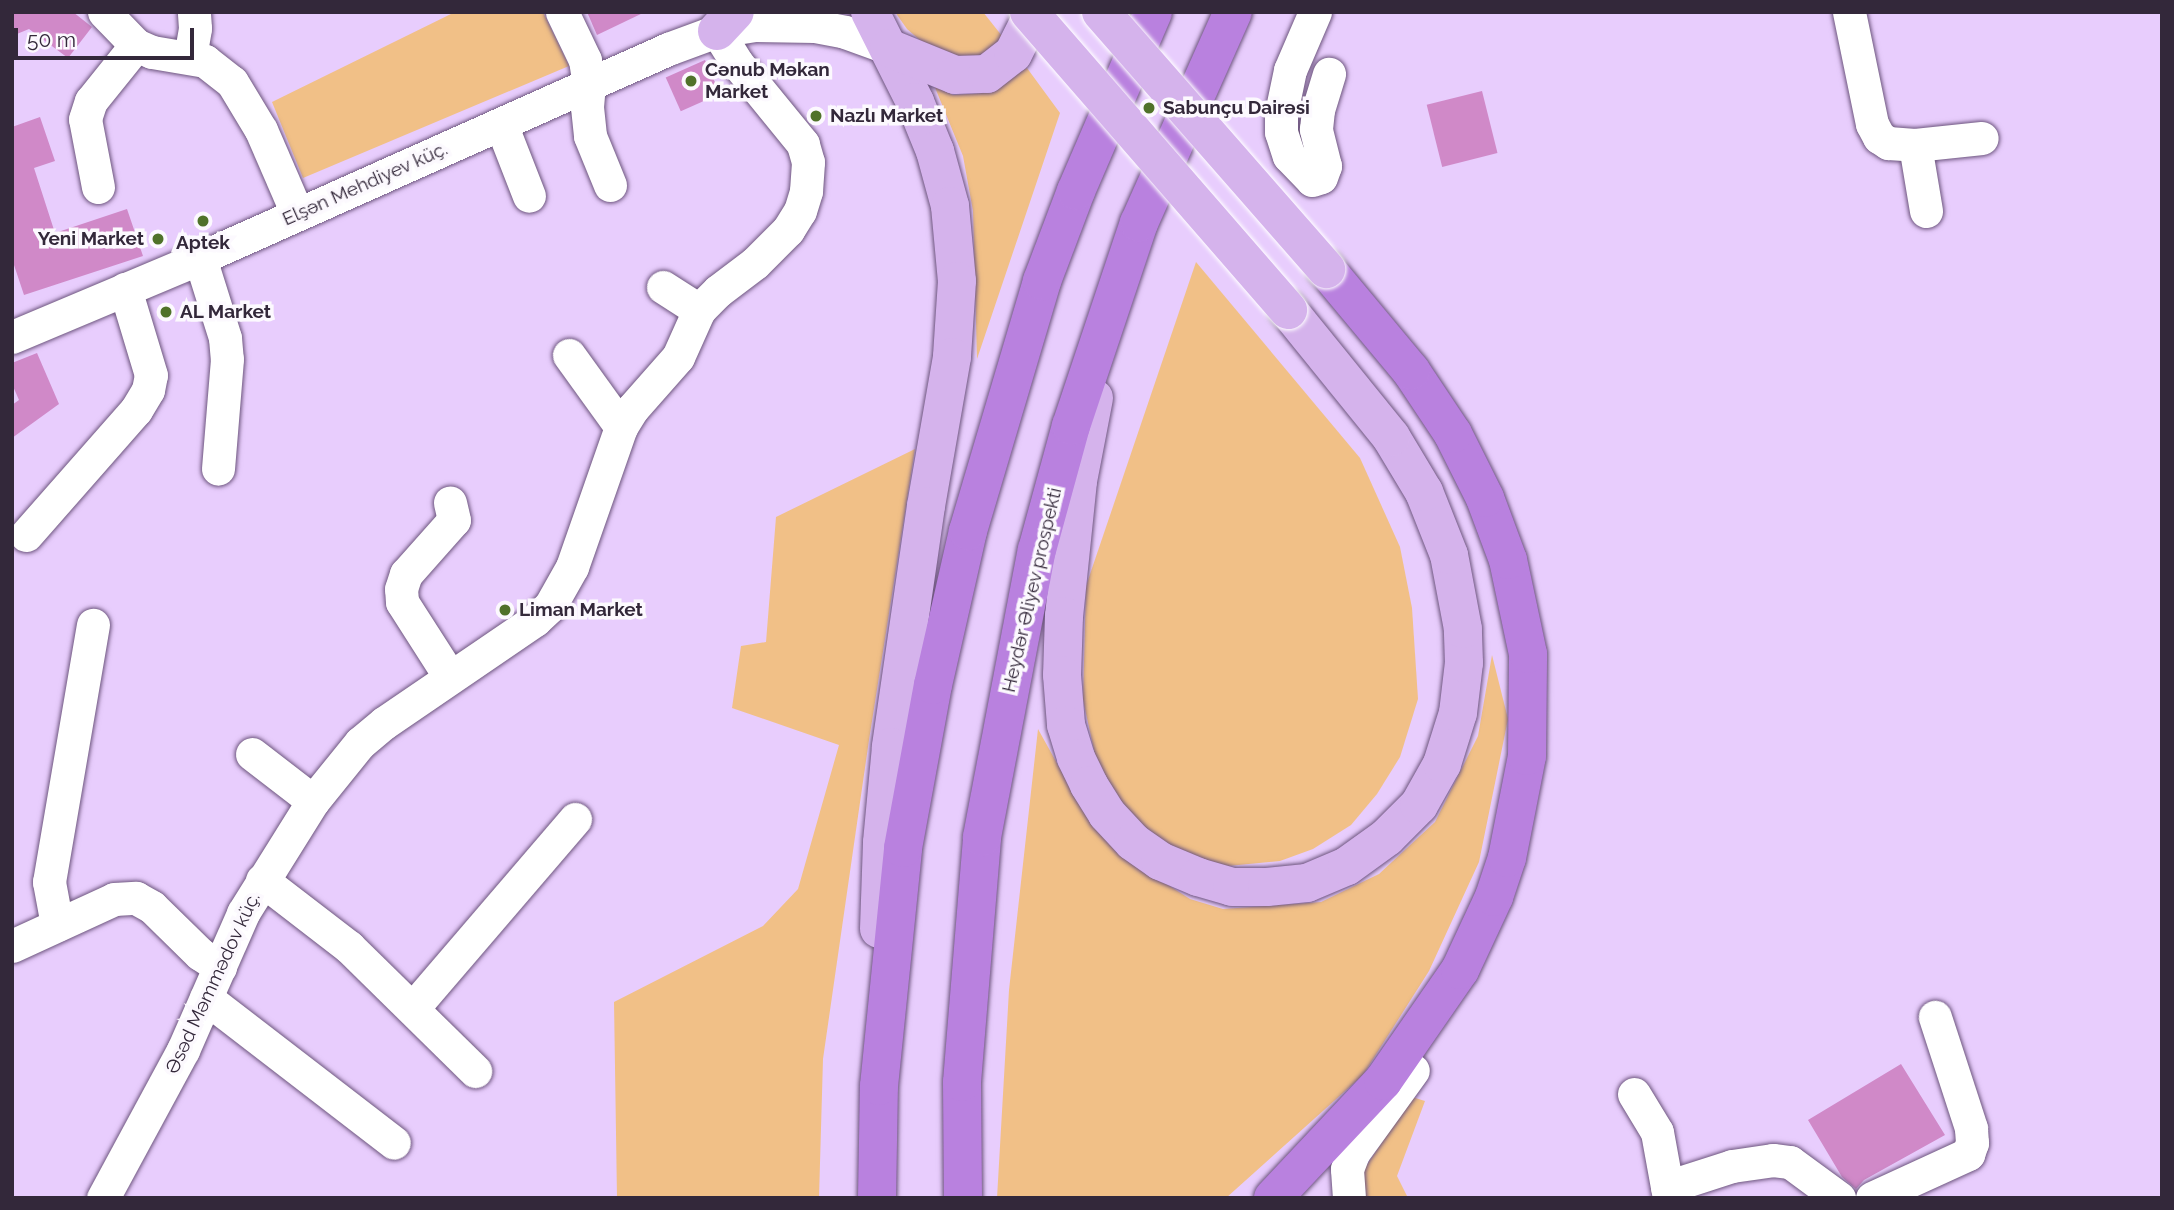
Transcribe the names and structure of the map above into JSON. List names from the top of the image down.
{
  "streets": {
    "highway": ["Heydər Əliyev prospekti"],
    "street": ["Elşən Mehdiyev küç.", "Əsəd Məmmədov küç."]
  },
  "crossings": [
    ["Elşən Mehdiyev küç.", "Əsəd Məmmədov küç."]
  ],
  "places": [
    "Cənub Məkan Market",
    "Sabunçu Dairəsi",
    "Nazlı Market",
    "Aptek",
    "Yeni Market",
    "AL Market",
    "Liman Market"
  ],
  "scale_bar": "50 m"
}
